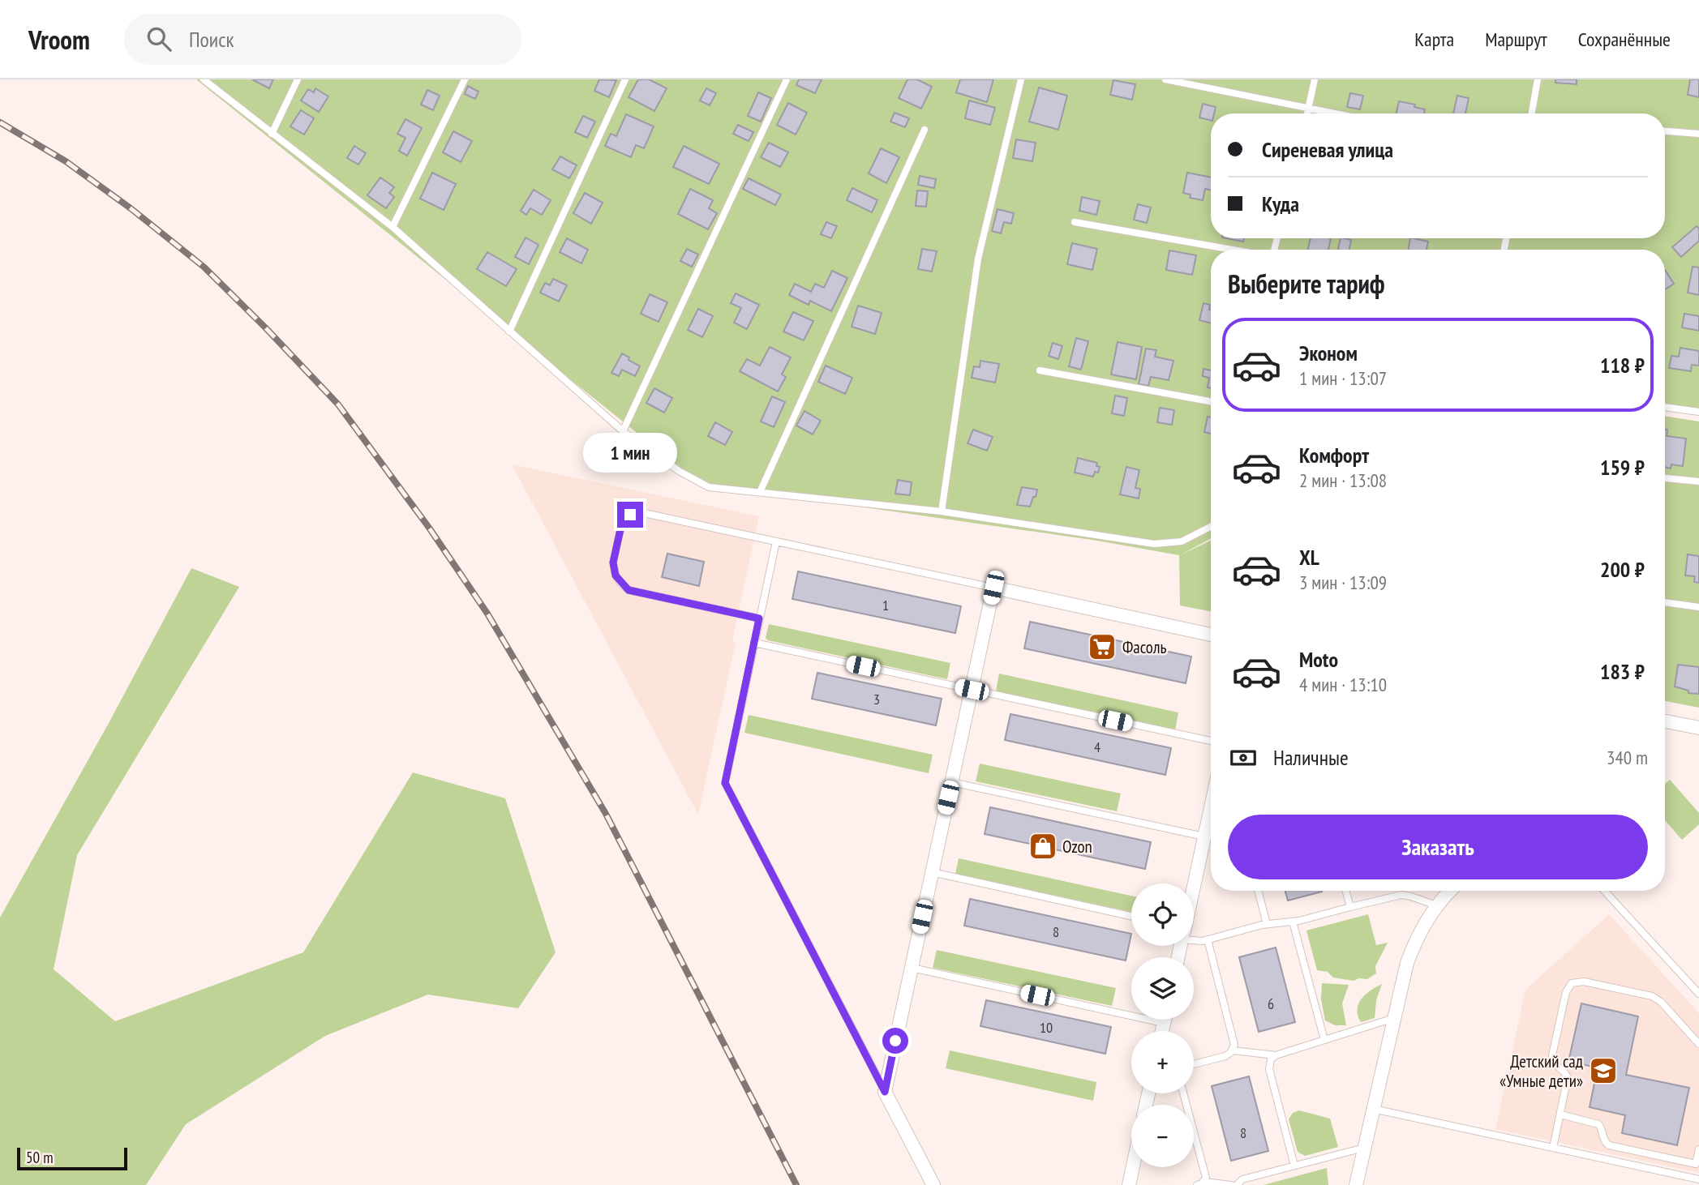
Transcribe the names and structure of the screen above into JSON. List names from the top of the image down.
{
  "places": {
    "supermarket": ["Фасоль"],
    "shop": ["Ozon"],
    "school or university": ["Детский сад «Умные дети»"]
  },
  "house_numbers": [
    "1",
    "3",
    "4",
    "8",
    "6",
    "10",
    "8"
  ],
  "scale_bar": "50 m",
  "page": {
    "header": "Vroom",
    "search": "Поиск",
    "nav": ["Карта", "Маршрут", "Сохранённые"],
    "banner": ["Сиреневая улица", "Куда"],
    "heading": "Выберите тариф",
    "list": [
      {
        "name": "Эконом",
        "note": "1 мин · 13:07",
        "value": "118 ₽"
      },
      {
        "name": "Комфорт",
        "note": "2 мин · 13:08",
        "value": "159 ₽"
      },
      {
        "name": "XL",
        "note": "3 мин · 13:09",
        "value": "200 ₽"
      },
      {
        "name": "Moto",
        "note": "4 мин · 13:10",
        "value": "183 ₽"
      }
    ],
    "bubble": "1 мин",
    "pay": ["Наличные", "340 m"],
    "buttons": "Заказать",
    "map_buttons": ["+", "−"],
    "scale": "50 m"
  }
}
